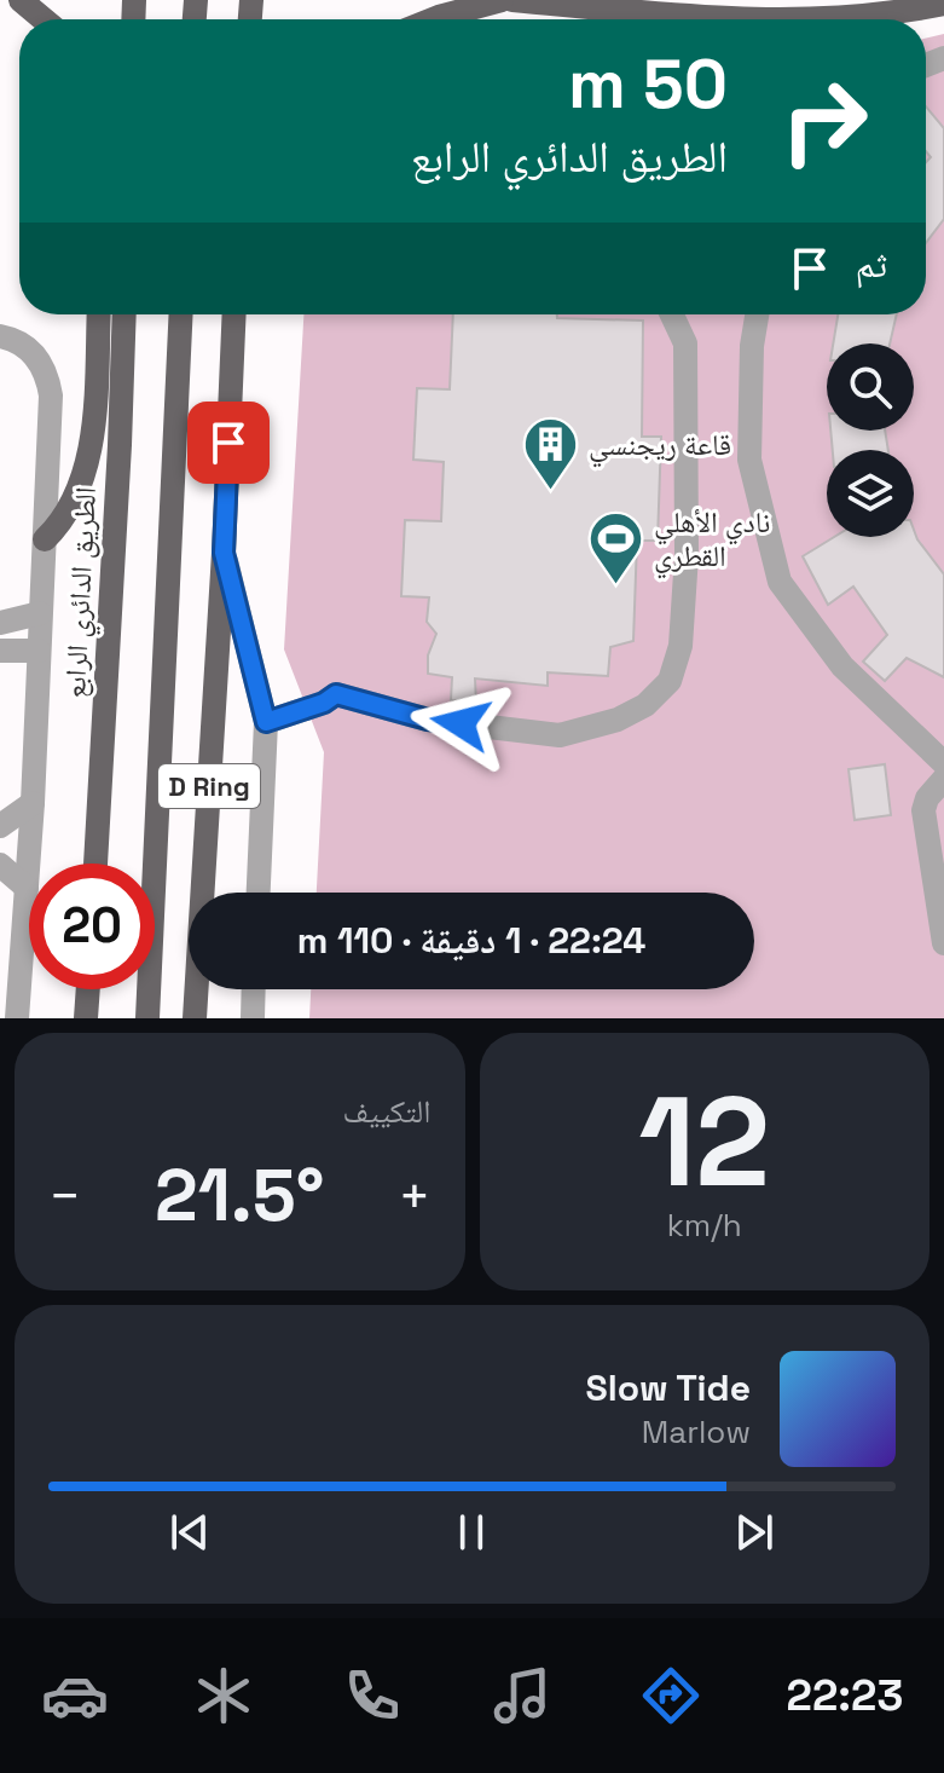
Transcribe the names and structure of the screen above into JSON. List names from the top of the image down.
{
  "streets": {
    "main road": ["الطريق الدائري الرابع", "D Ring"]
  },
  "places": {
    "building": ["قاعة ريجنسي"],
    "sports": ["نادي الأهلي القطري"]
  },
  "page": {
    "turn": ["50 m", "الطريق الدائري الرابع"],
    "then": "ثم",
    "limit": "20",
    "trip": "22:24 · 1 دقيقة · 110 m",
    "tile": [
      ["12", "km/h"],
      "التكييف"
    ],
    "heat": ["−", "21.5°", "+"],
    "song": ["Slow Tide", "Marlow"],
    "tabs": "22:23"
  }
}
